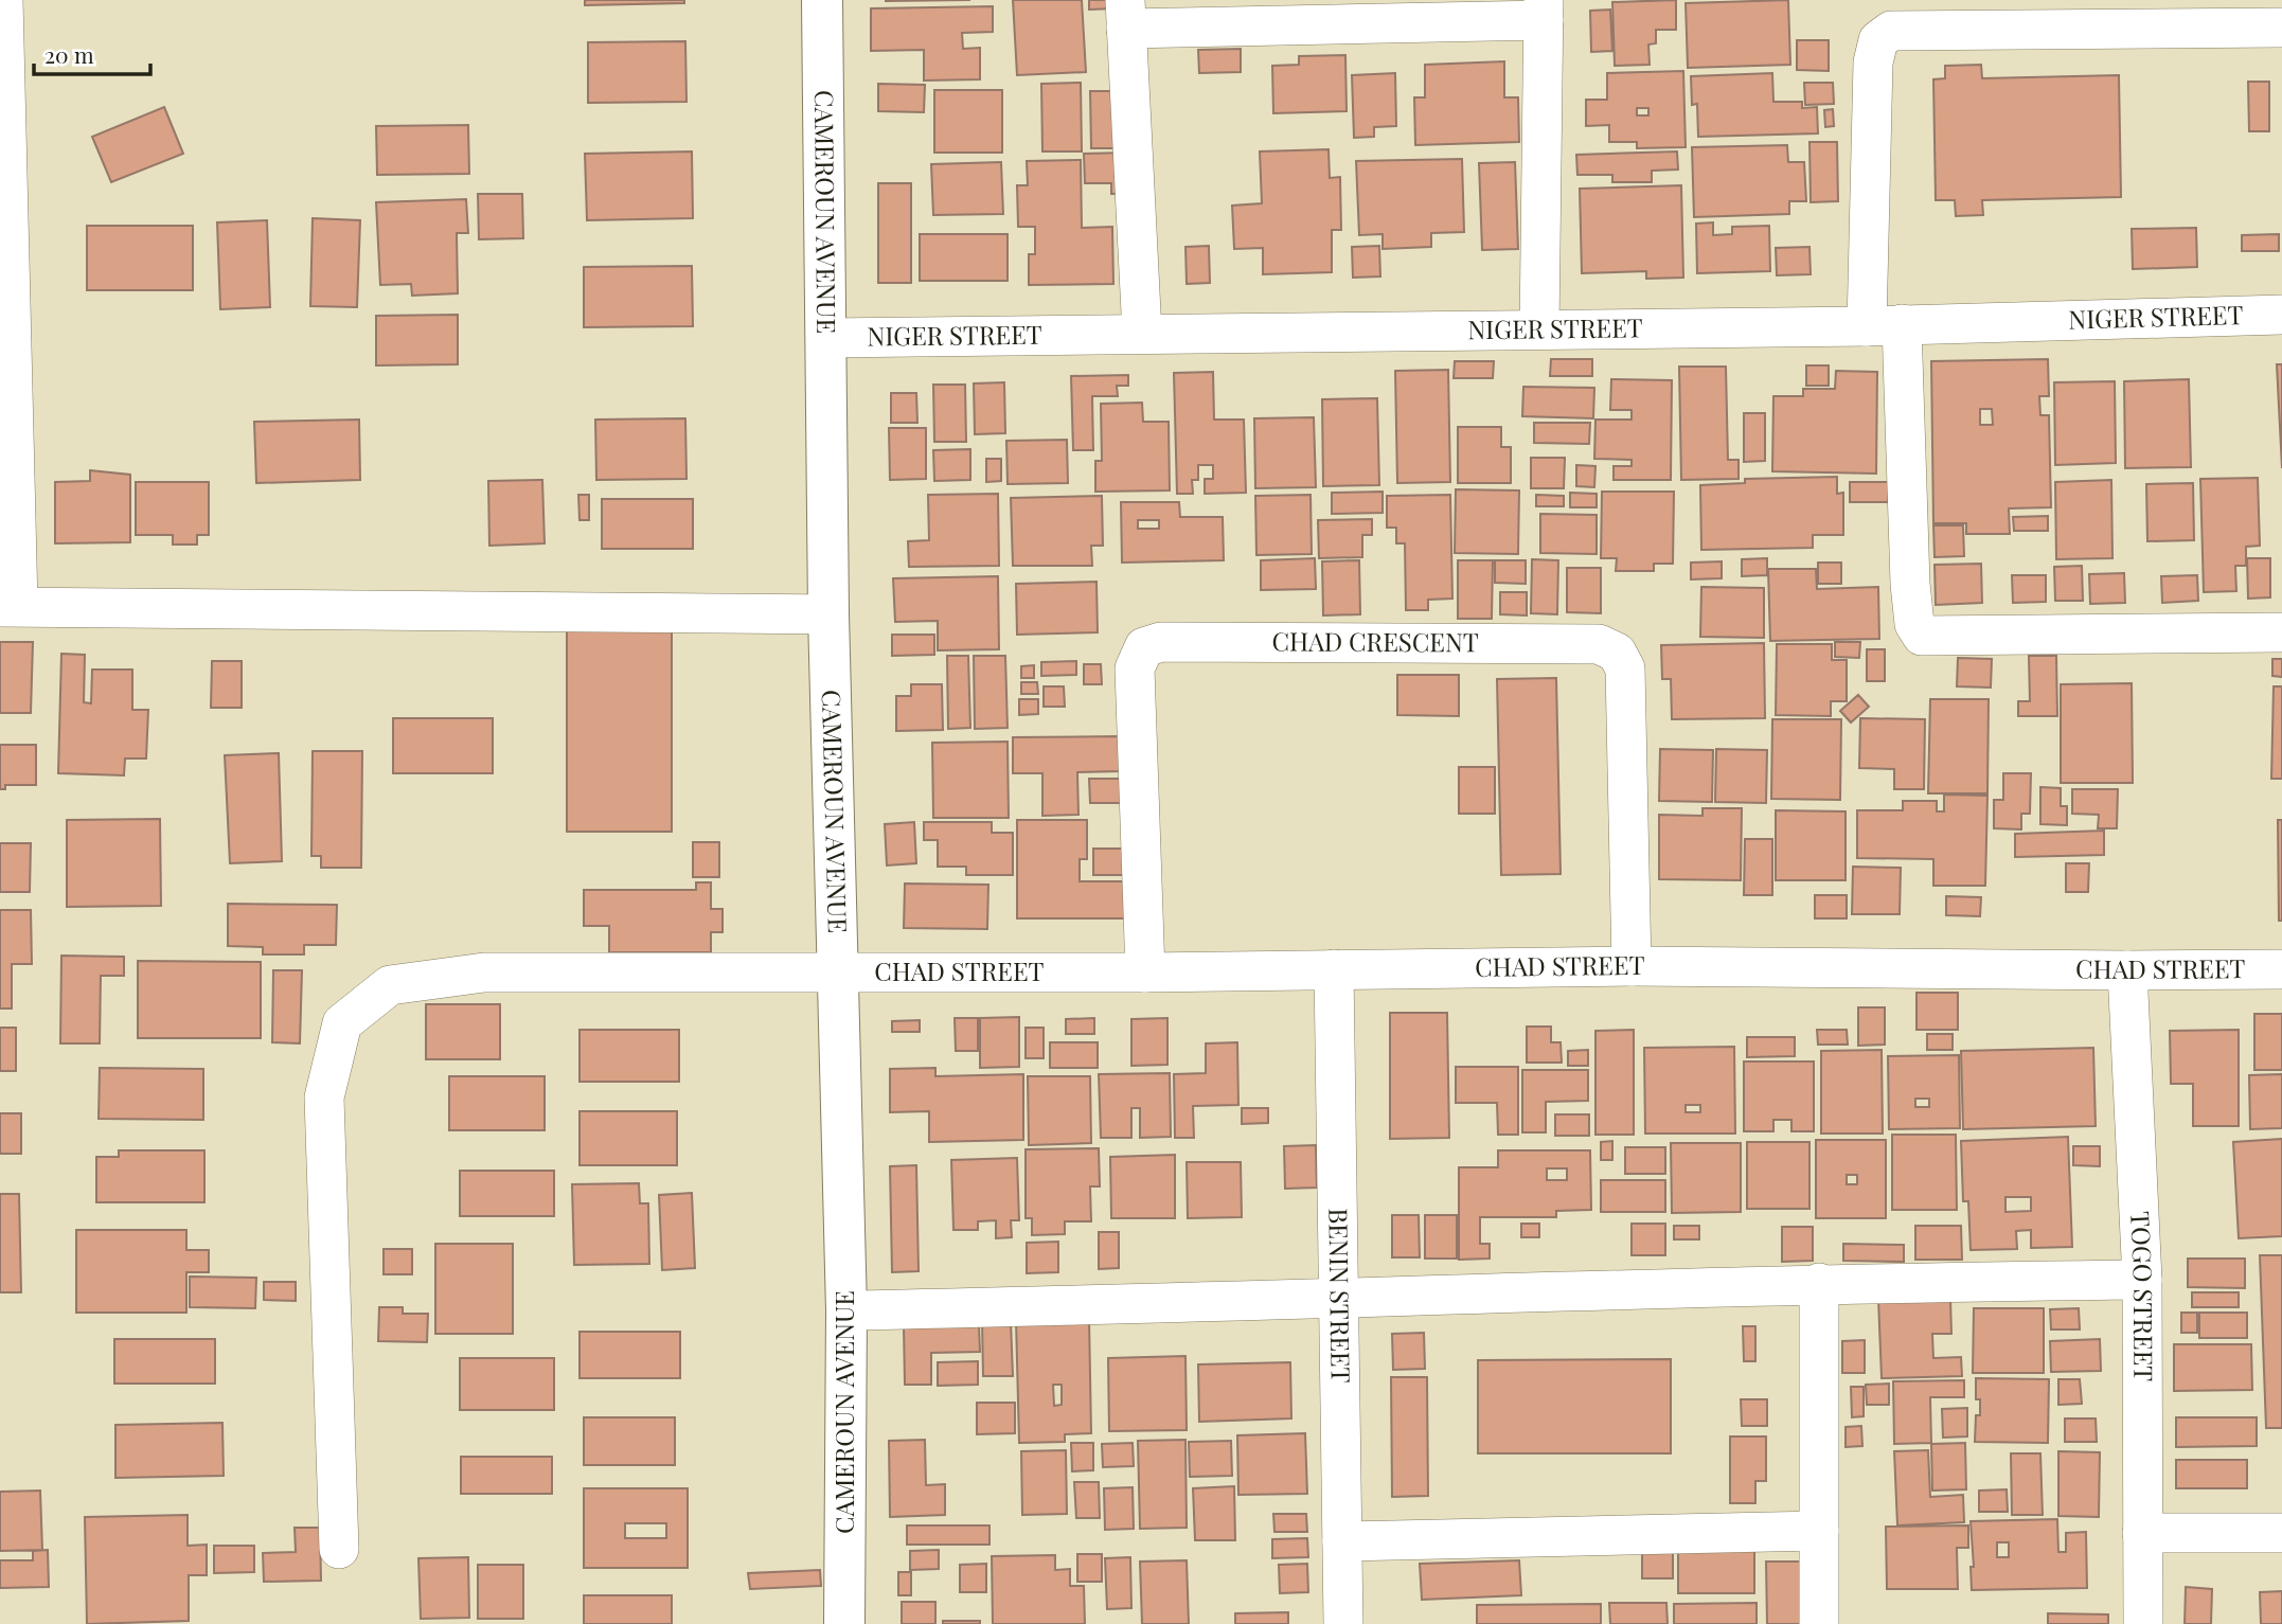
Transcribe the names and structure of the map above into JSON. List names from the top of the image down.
{
  "streets": {
    "street": [
      "CAMEROUN AVENUE",
      "NIGER STREET",
      "CHAD CRESCENT",
      "CHAD STREET",
      "BENIN STREET",
      "TOGO STREET"
    ]
  },
  "crossings": [
    ["CAMEROUN AVENUE", "NIGER STREET"],
    ["CAMEROUN AVENUE", "CHAD STREET"],
    ["CHAD CRESCENT", "CHAD STREET"],
    ["CHAD STREET", "BENIN STREET"],
    ["CHAD STREET", "TOGO STREET"]
  ],
  "scale_bar": "20 m"
}
